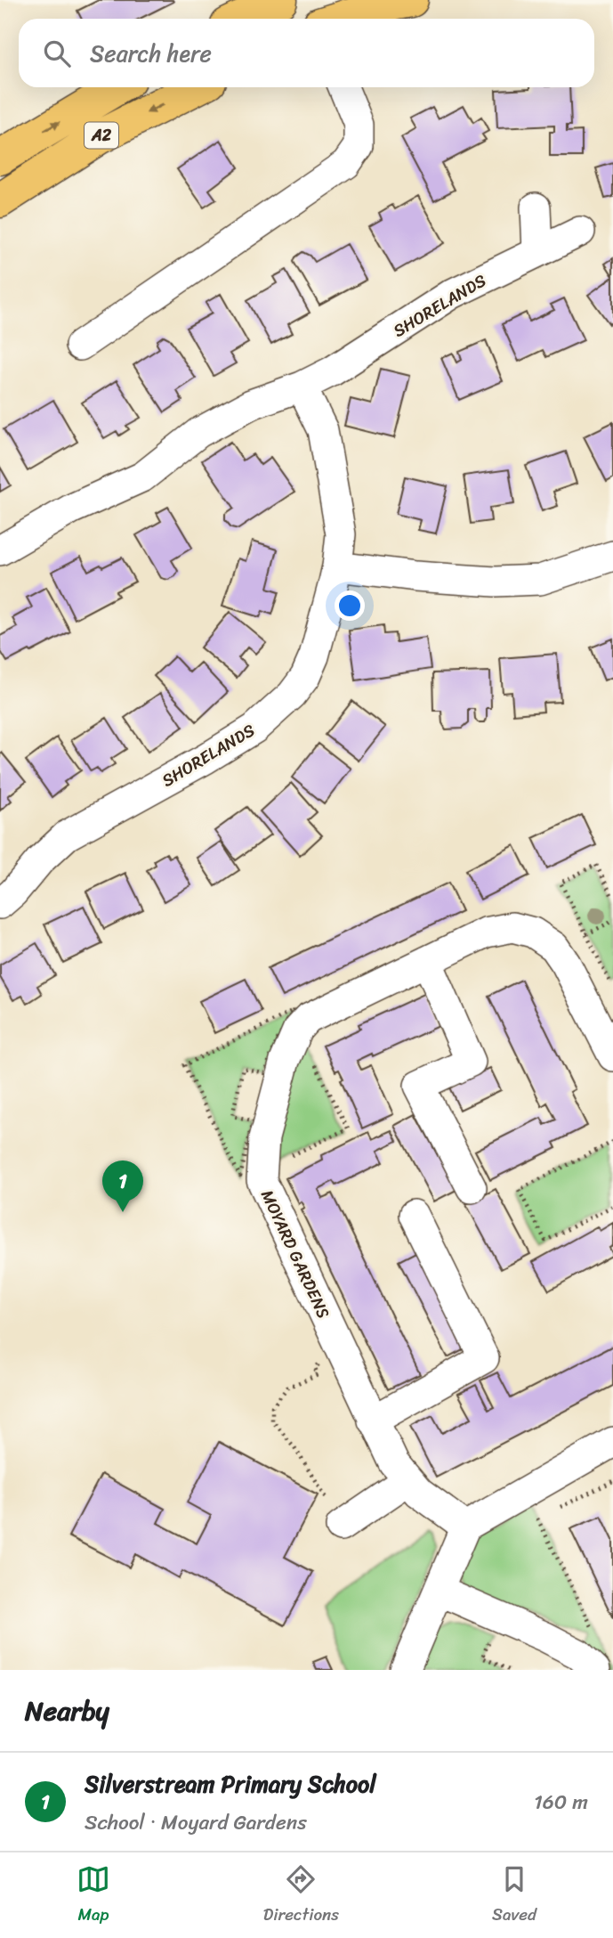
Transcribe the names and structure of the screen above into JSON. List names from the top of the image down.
{
  "streets": {
    "highway": ["A2"],
    "street": ["SHORELANDS", "MOYARD GARDENS"]
  },
  "page": {
    "search": "Search here",
    "pins": "1",
    "heading": "Nearby",
    "list": [
      {
        "mark": "1",
        "name": "Silverstream Primary School",
        "note": "School · Moyard Gardens",
        "value": "160 m"
      }
    ],
    "nav": ["Map", "Directions", "Saved"]
  }
}
